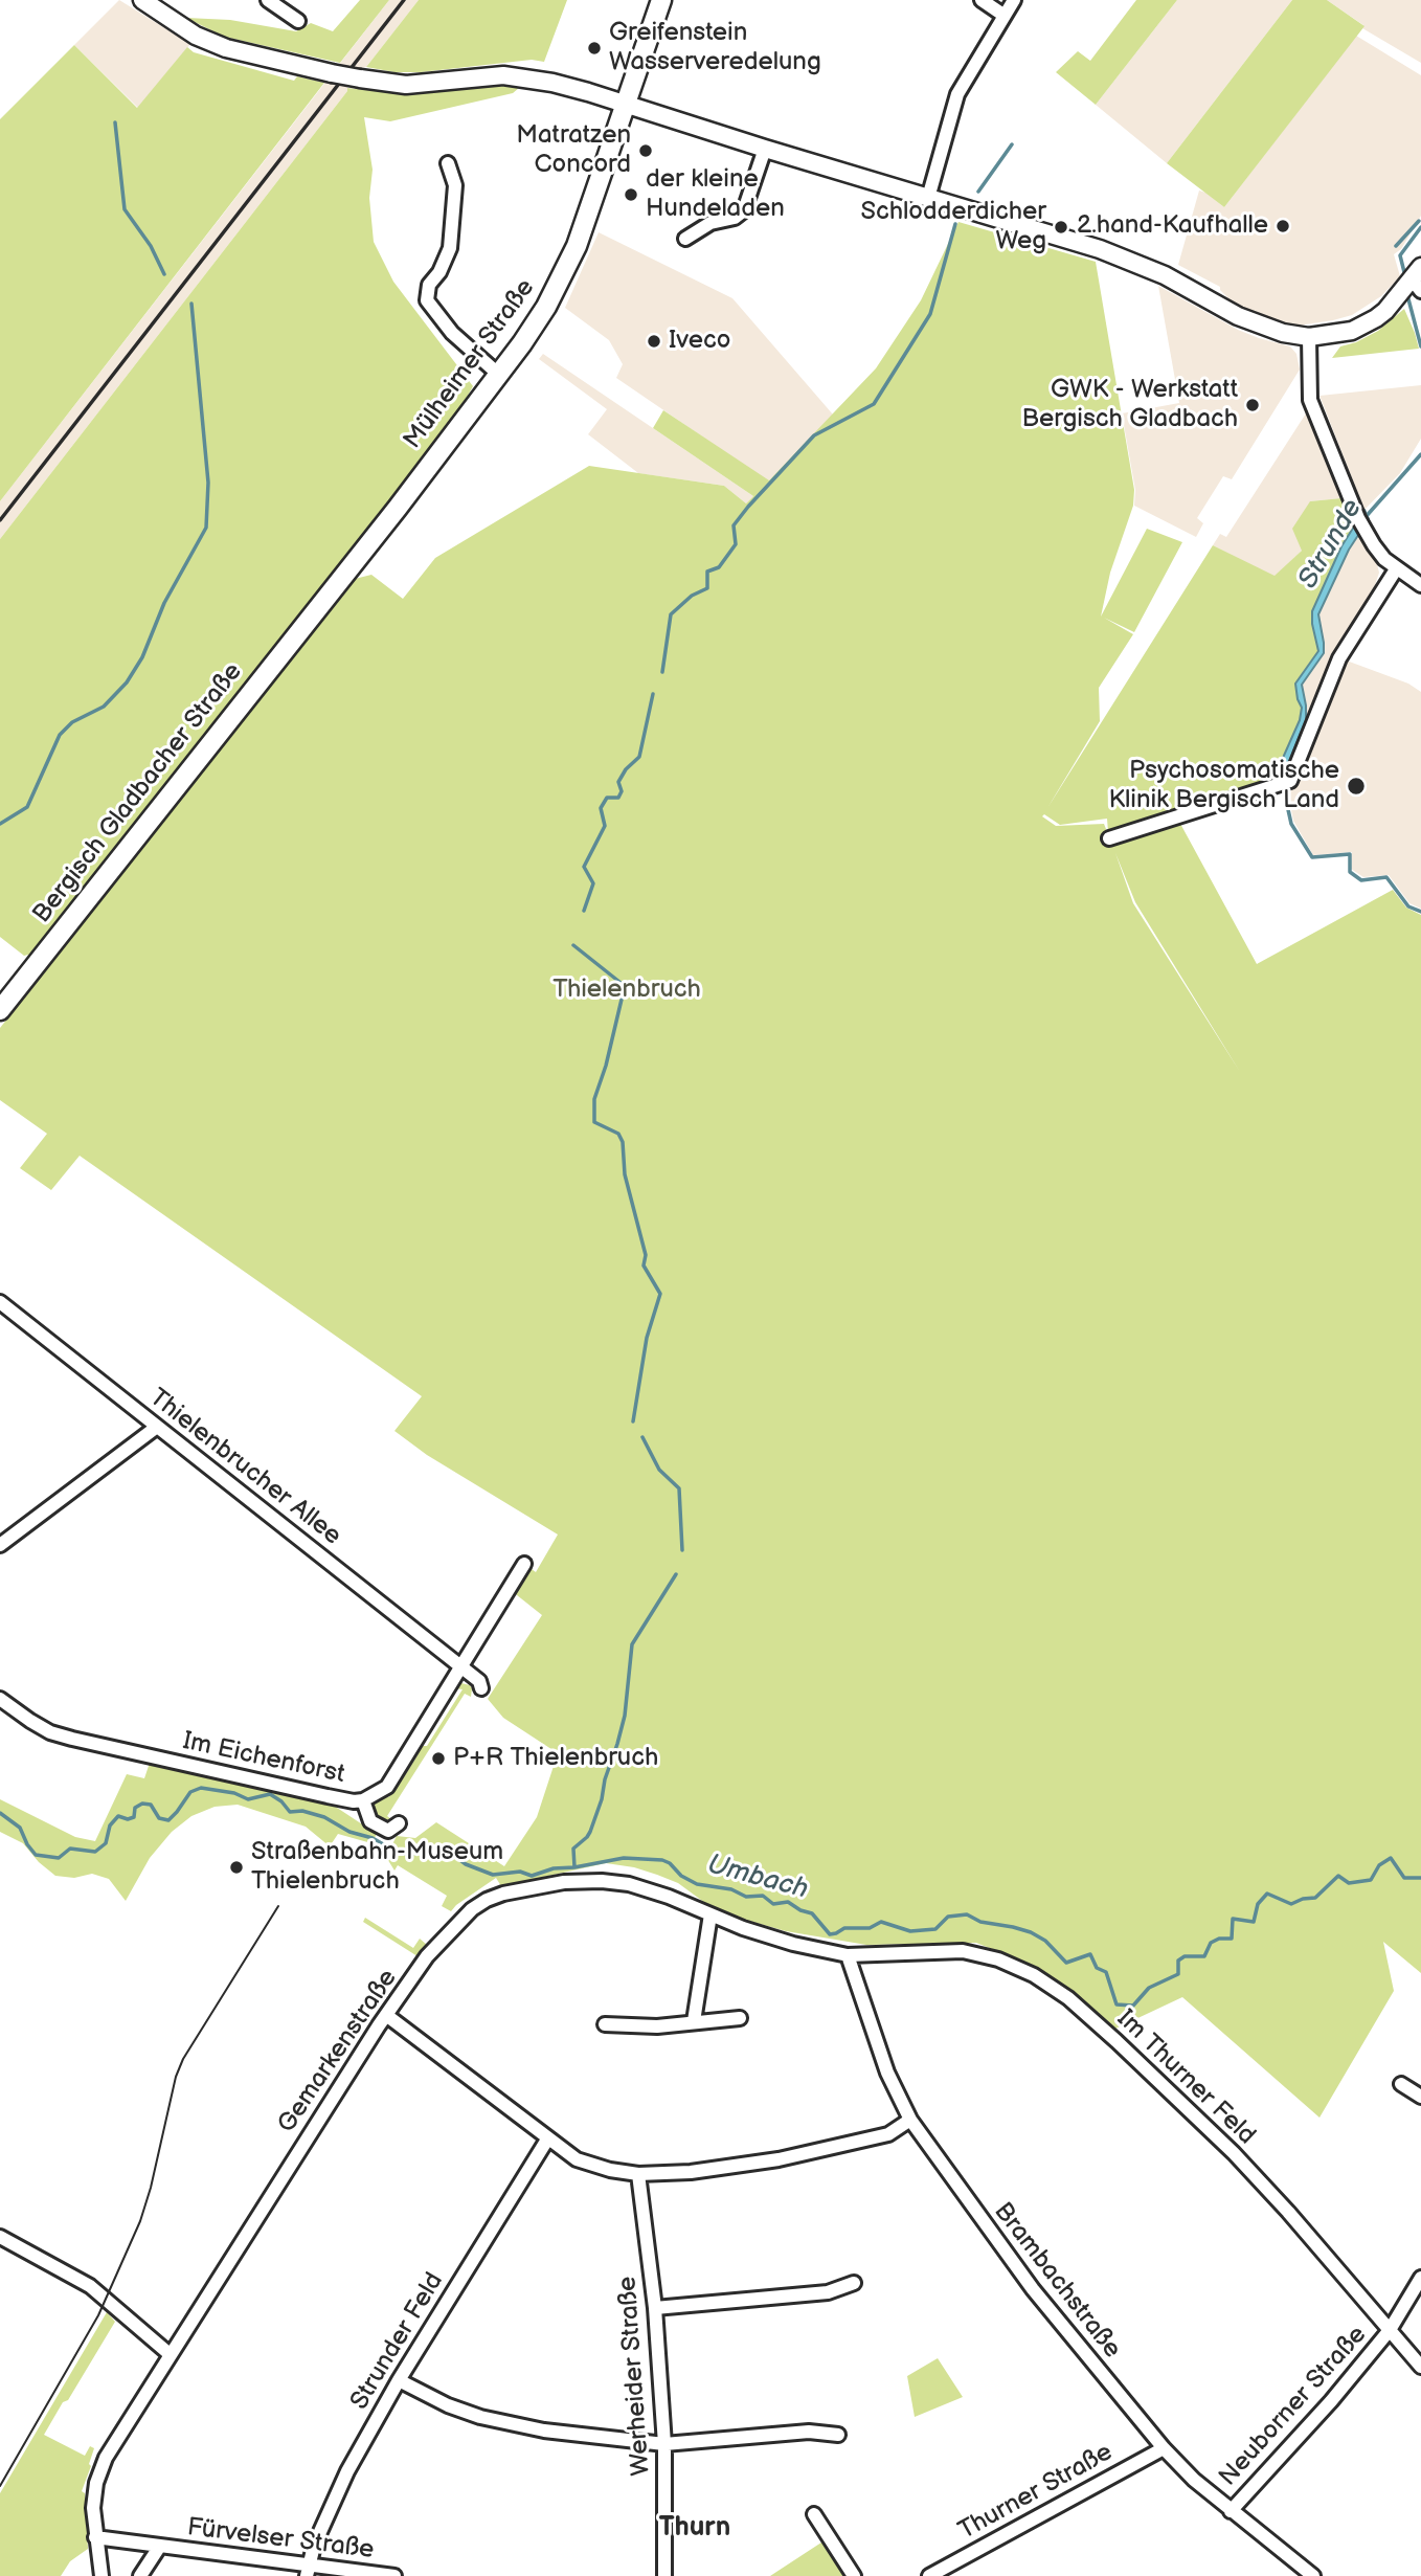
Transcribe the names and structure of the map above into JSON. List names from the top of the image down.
{
  "streets": {
    "main road": ["Mülheimer Straße", "Bergisch Gladbacher Straße"],
    "street": [
      "Thielenbrucher Allee",
      "Im Eichenforst",
      "Gemarkenstraße",
      "Im Thurner Feld",
      "Brambachstraße",
      "Strunder Feld",
      "Werheider Straße",
      "Neuborner Straße",
      "Thurner Straße",
      "Fürvelser Straße"
    ]
  },
  "crossings": [
    ["Mülheimer Straße", "Bergisch Gladbacher Straße"],
    ["Thielenbrucher Allee", "Im Eichenforst"],
    ["Gemarkenstraße", "Im Thurner Feld"],
    ["Gemarkenstraße", "Brambachstraße"],
    ["Gemarkenstraße", "Fürvelser Straße"],
    ["Im Thurner Feld", "Brambachstraße"],
    ["Im Thurner Feld", "Neuborner Straße"],
    ["Brambachstraße", "Neuborner Straße"],
    ["Brambachstraße", "Thurner Straße"],
    ["Strunder Feld", "Fürvelser Straße"]
  ],
  "districts": ["Thurn"],
  "water": ["Strunde", "Umbach"],
  "parks": ["Thielenbruch"],
  "places": [
    "Greifenstein Wasserveredelung",
    "Matratzen Concord",
    "der kleine Hundeladen",
    "2.hand-Kaufhalle",
    "Schlodderdicher Weg",
    "Iveco",
    "GWK - Werkstatt Bergisch Gladbach",
    "Psychosomatische Klinik Bergisch Land",
    "P+R Thielenbruch",
    "Straßenbahn-Museum Thielenbruch"
  ]
}
